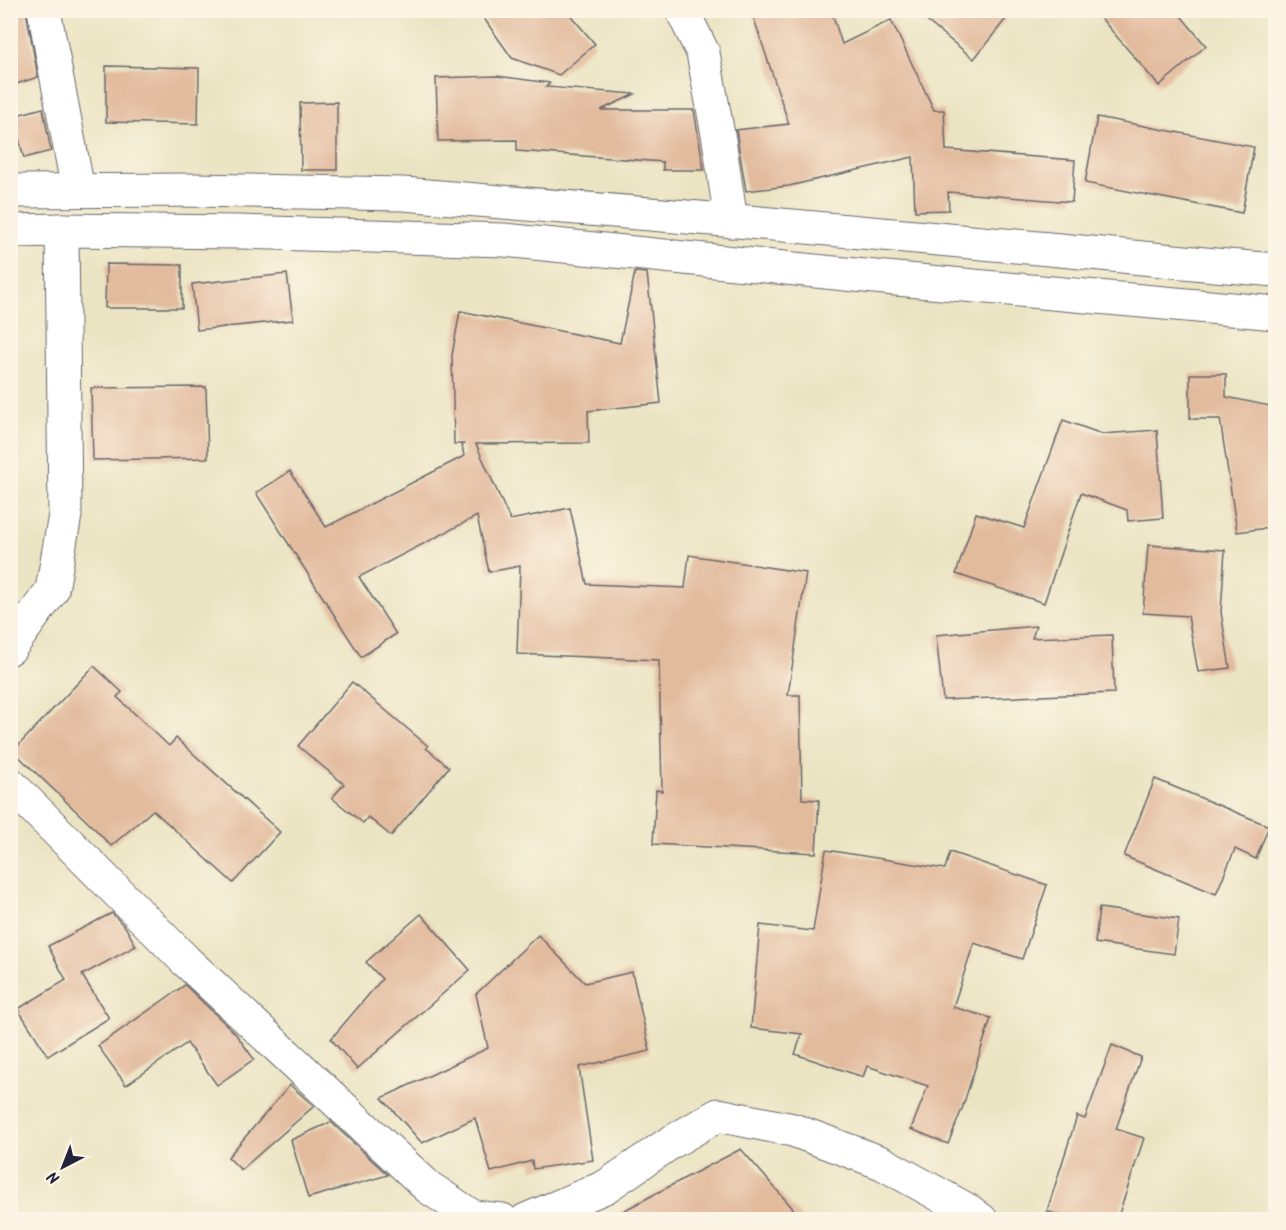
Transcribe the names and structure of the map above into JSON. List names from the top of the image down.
{
  "north": "bottom left"
}
